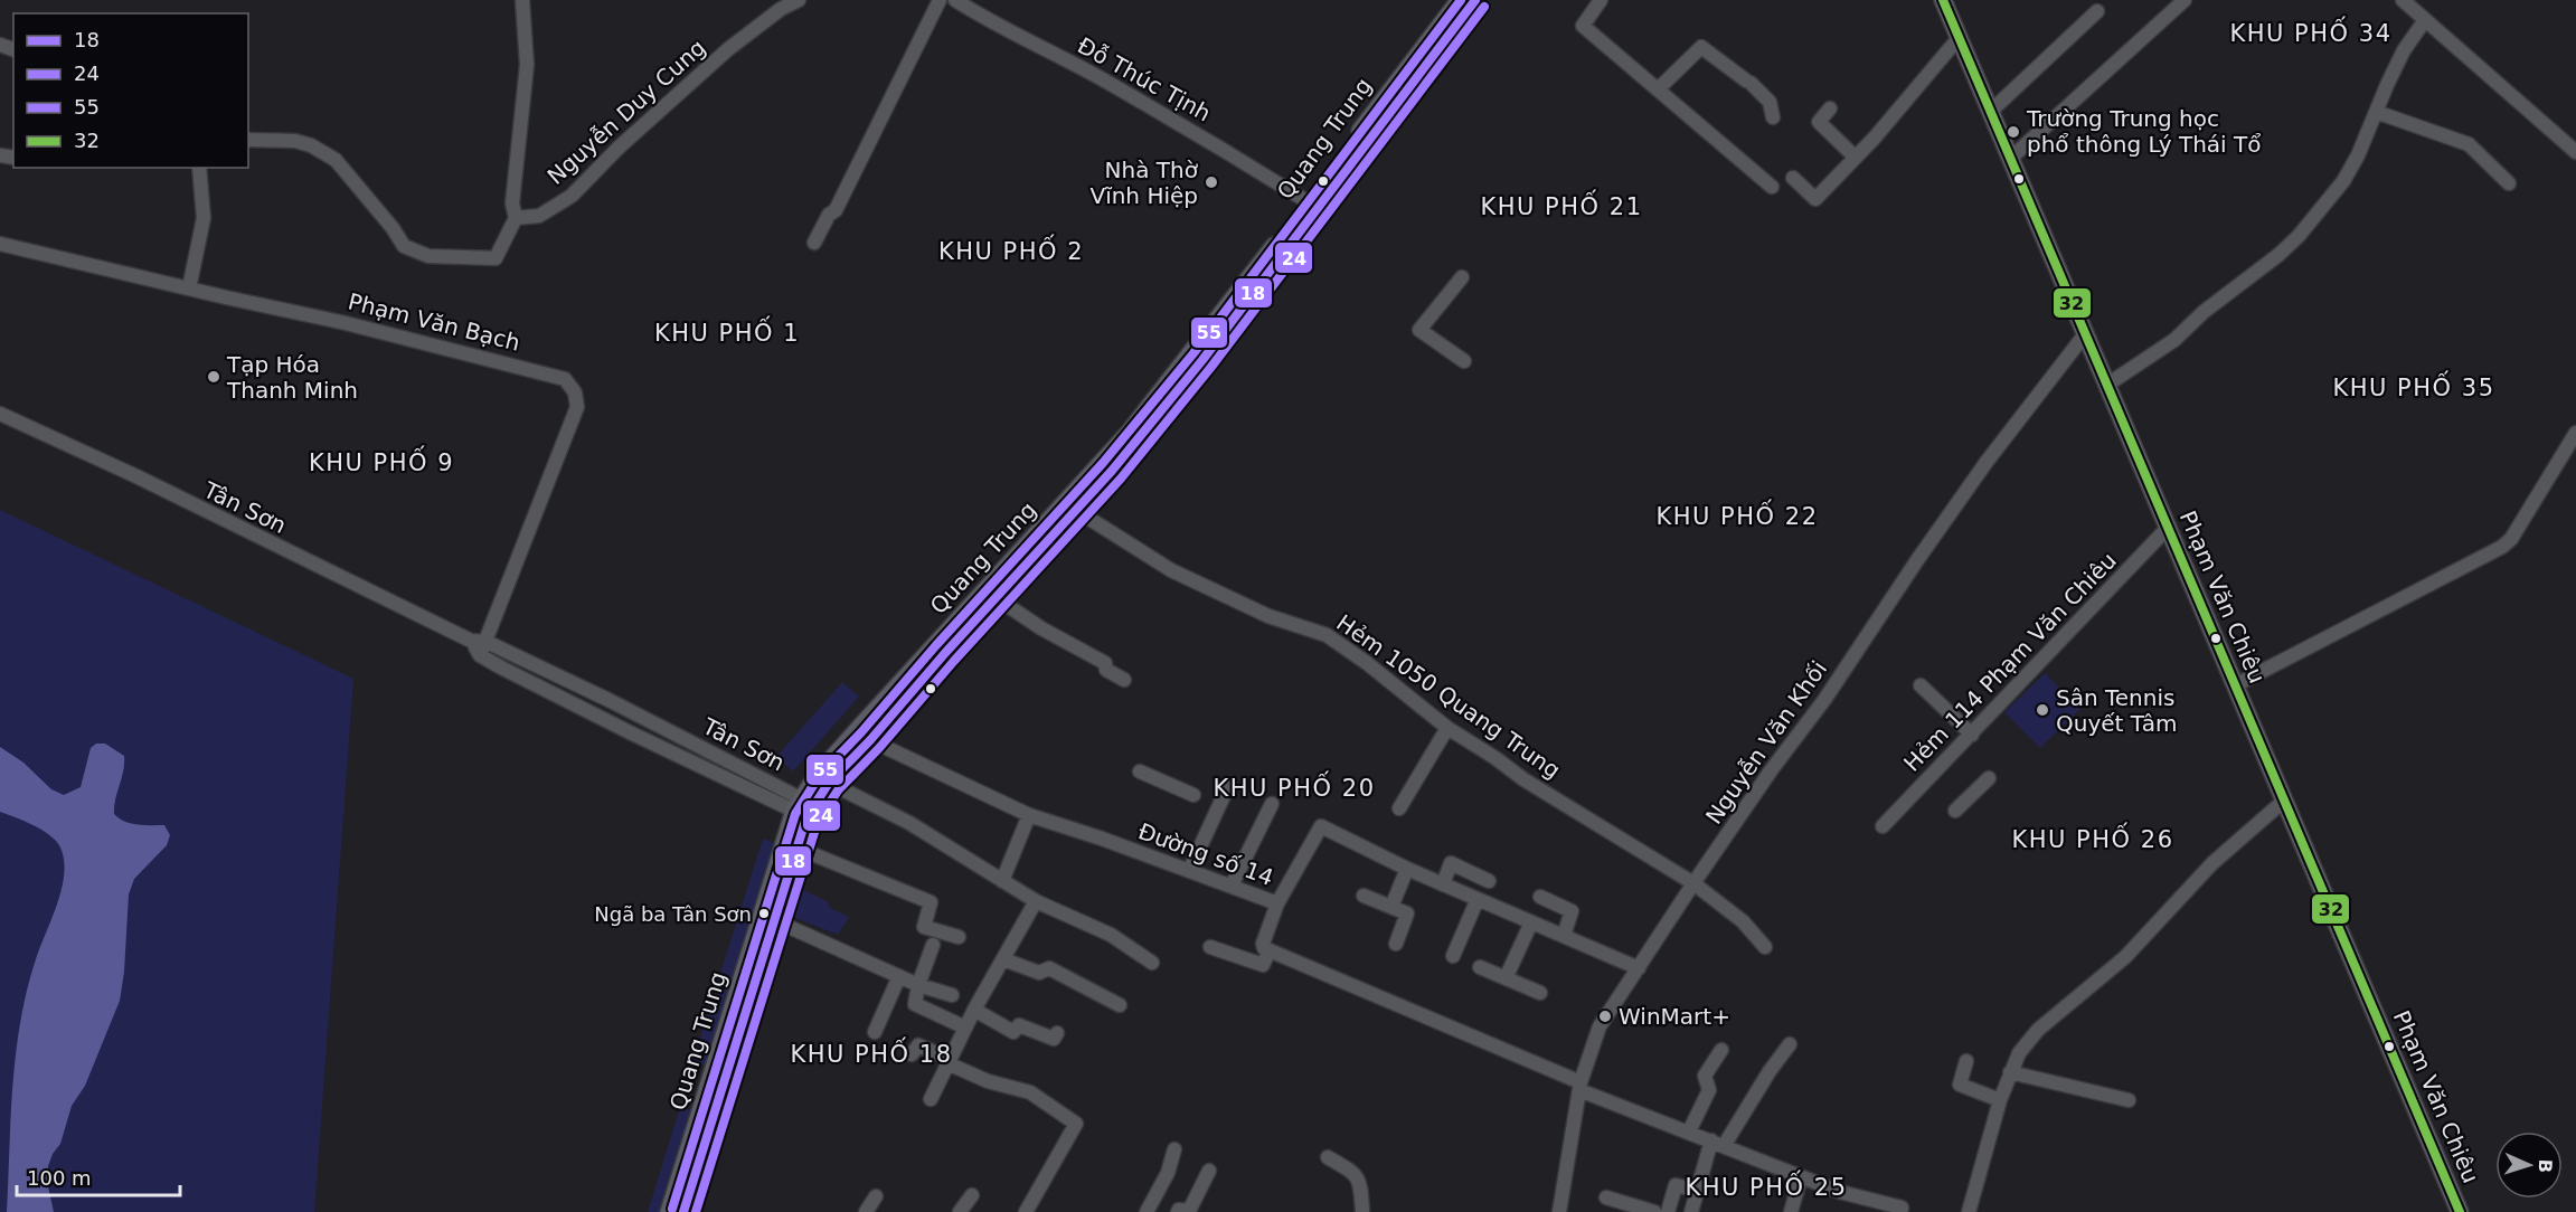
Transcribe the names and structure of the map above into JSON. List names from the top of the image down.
{
  "streets": {
    "main road": ["Quang Trung", "Phạm Văn Chiêu"],
    "street": [
      "Đỗ Thúc Tịnh",
      "Nguyễn Duy Cung",
      "Phạm Văn Bạch",
      "Tân Sơn",
      "Hẻm 114 Phạm Văn Chiêu",
      "Hẻm 1050 Quang Trung",
      "Nguyễn Văn Khối",
      "Đường số 14"
    ]
  },
  "crossings": [
    ["Đỗ Thúc Tịnh", "Quang Trung"],
    ["Quang Trung", "Tân Sơn"],
    ["Quang Trung", "Hẻm 1050 Quang Trung"],
    ["Quang Trung", "Đường số 14"],
    ["Phạm Văn Bạch", "Tân Sơn"],
    ["Phạm Văn Chiêu", "Hẻm 114 Phạm Văn Chiêu"],
    ["Phạm Văn Chiêu", "Nguyễn Văn Khối"],
    ["Hẻm 1050 Quang Trung", "Nguyễn Văn Khối"]
  ],
  "districts": [
    "KHU PHỐ 34",
    "KHU PHỐ 21",
    "KHU PHỐ 2",
    "KHU PHỐ 1",
    "KHU PHỐ 35",
    "KHU PHỐ 9",
    "KHU PHỐ 22",
    "KHU PHỐ 20",
    "KHU PHỐ 26",
    "KHU PHỐ 18",
    "KHU PHỐ 25"
  ],
  "places": [
    "Trường Trung học phổ thông Lý Thái Tổ",
    "Nhà Thờ Vĩnh Hiệp",
    "Tạp Hóa Thanh Minh",
    "Sân Tennis Quyết Tâm",
    "Ngã ba Tân Sơn",
    "WinMart+"
  ],
  "lines": [
    "transit line 18",
    "transit line 55",
    "transit line 32",
    "transit line 24"
  ],
  "legend": [
    "18",
    "24",
    "55",
    "32"
  ],
  "scale_bar": "100 m",
  "north": "right"
}
